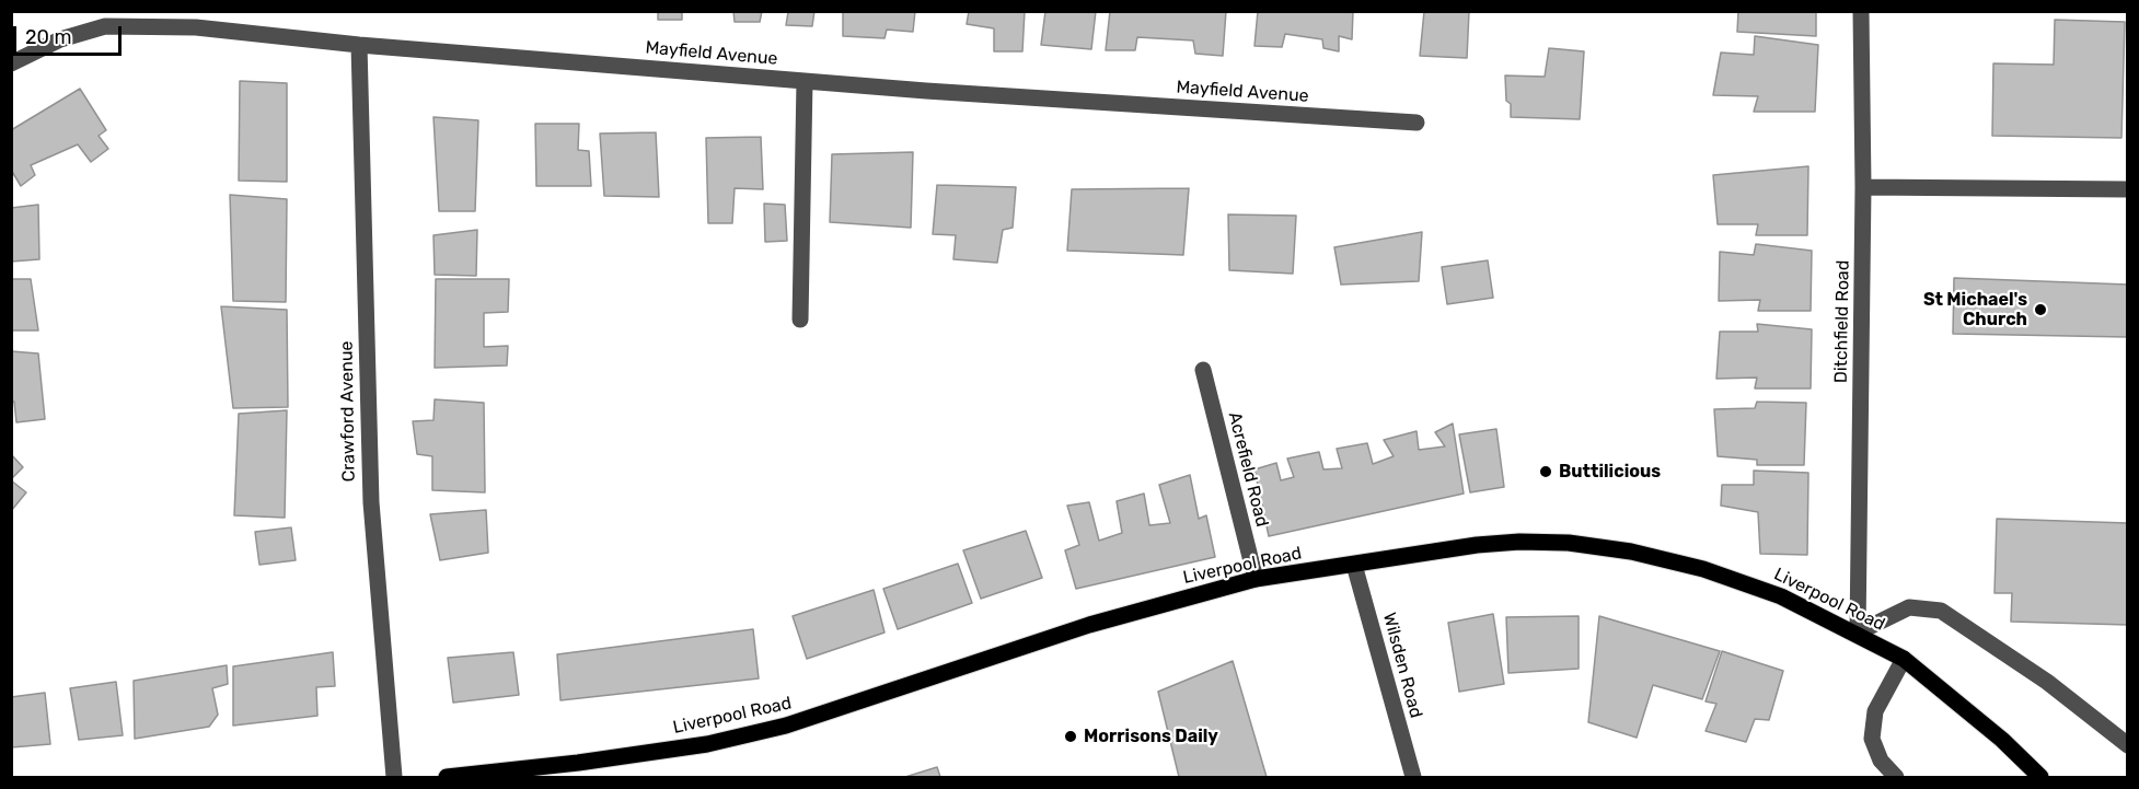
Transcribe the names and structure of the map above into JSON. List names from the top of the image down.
{
  "streets": {
    "main road": ["Liverpool Road"],
    "street": [
      "Mayfield Avenue",
      "Ditchfield Road",
      "Crawford Avenue",
      "Acrefield Road",
      "Wilsden Road"
    ]
  },
  "crossings": [
    ["Mayfield Avenue", "Crawford Avenue"],
    ["Ditchfield Road", "Liverpool Road"],
    ["Acrefield Road", "Liverpool Road"],
    ["Liverpool Road", "Wilsden Road"]
  ],
  "places": ["St Michael's Church", "Buttilicious", "Morrisons Daily"],
  "scale_bar": "20 m"
}
